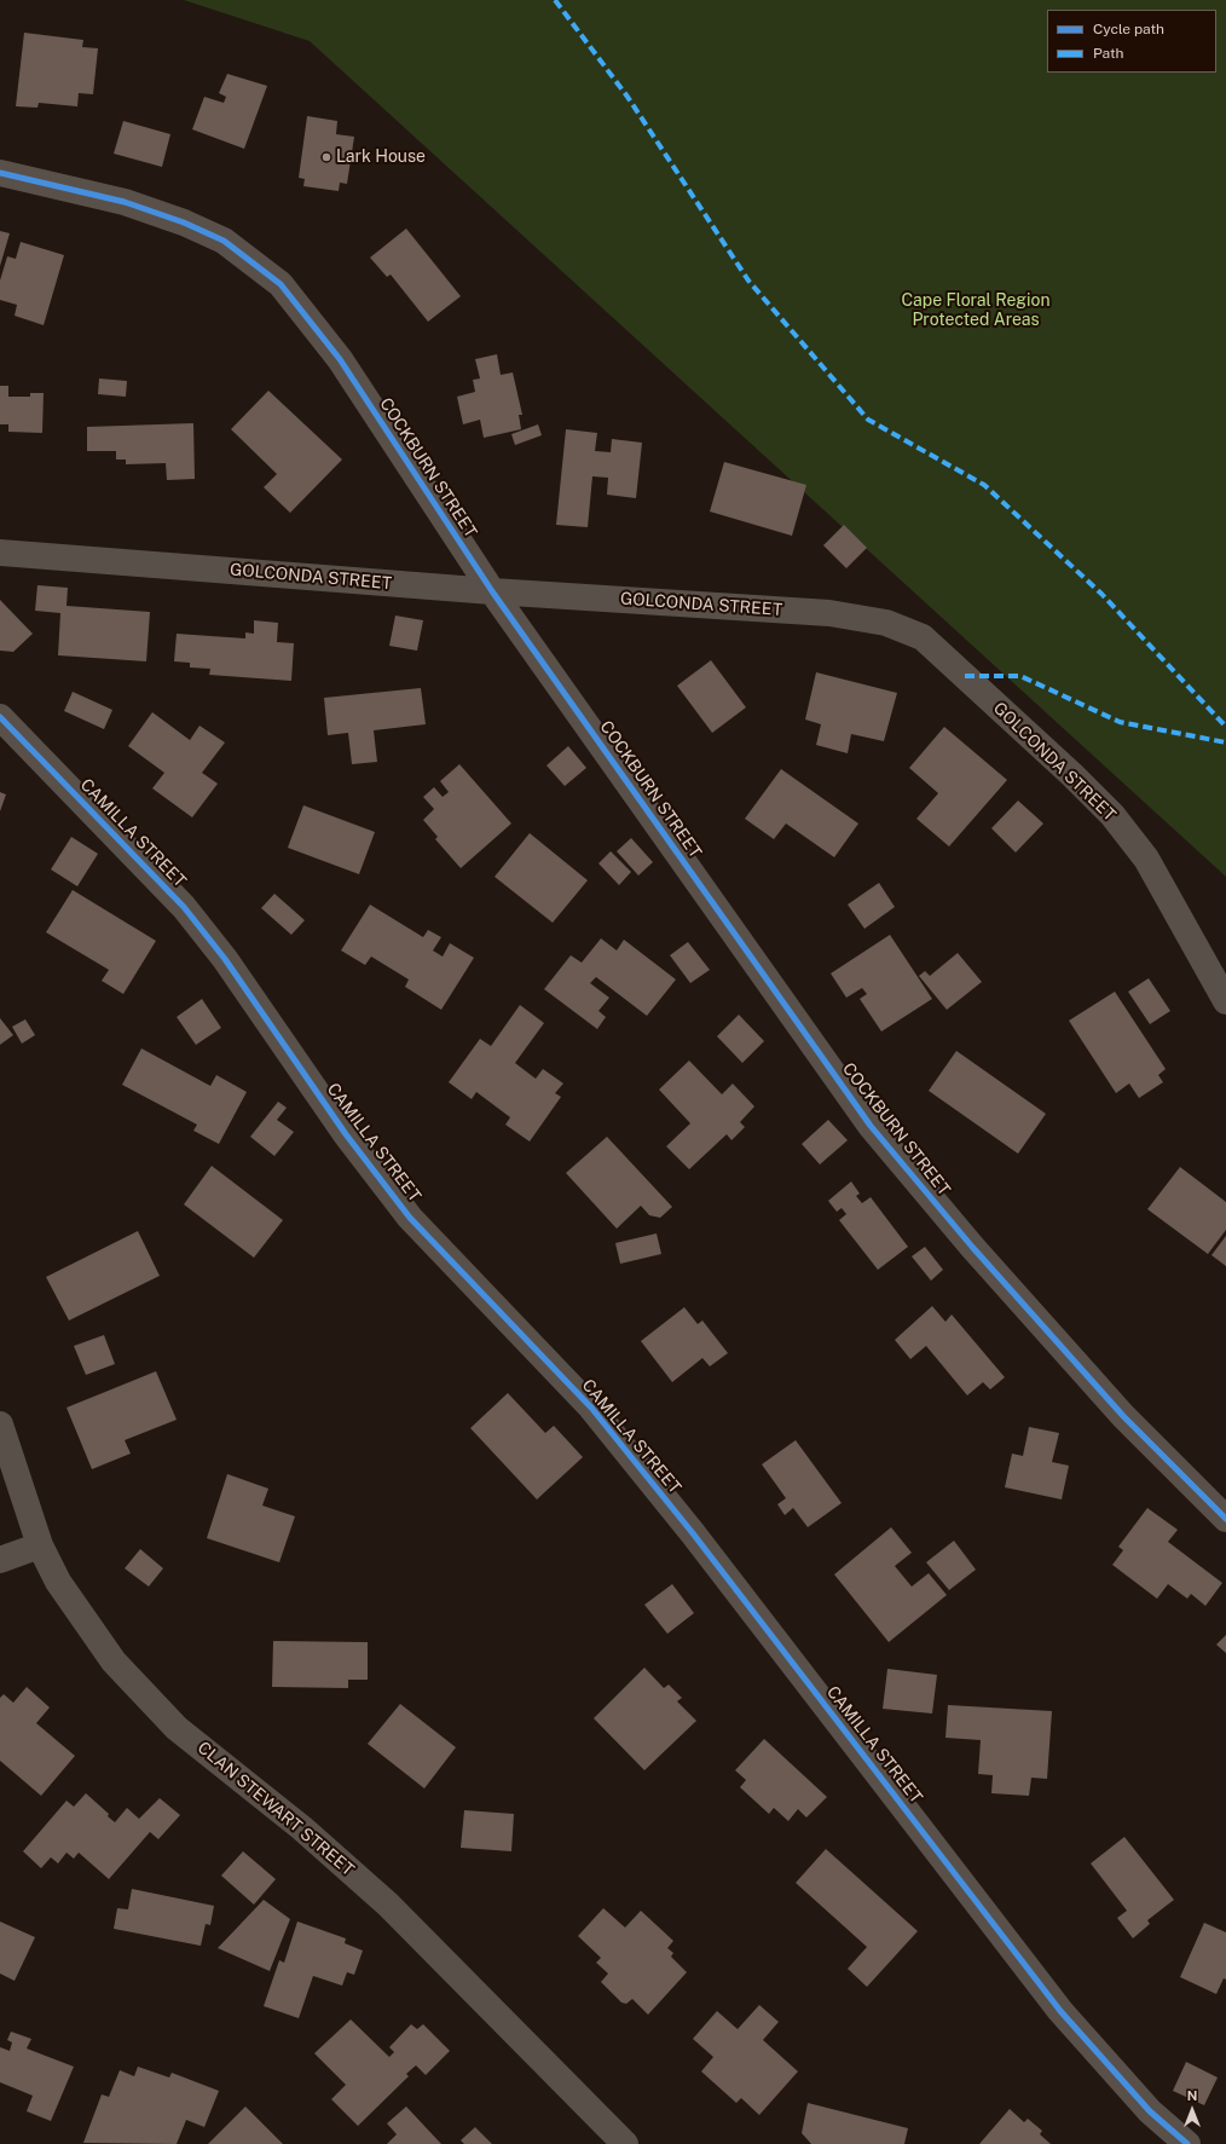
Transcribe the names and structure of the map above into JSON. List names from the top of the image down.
{
  "streets": {
    "street": [
      "COCKBURN STREET",
      "GOLCONDA STREET",
      "CAMILLA STREET",
      "CLAN STEWART STREET"
    ]
  },
  "crossings": [
    ["COCKBURN STREET", "GOLCONDA STREET"]
  ],
  "parks": ["Cape Floral Region Protected Areas"],
  "places": ["Lark House"],
  "legend": ["Cycle path", "Path"],
  "north": "top"
}
